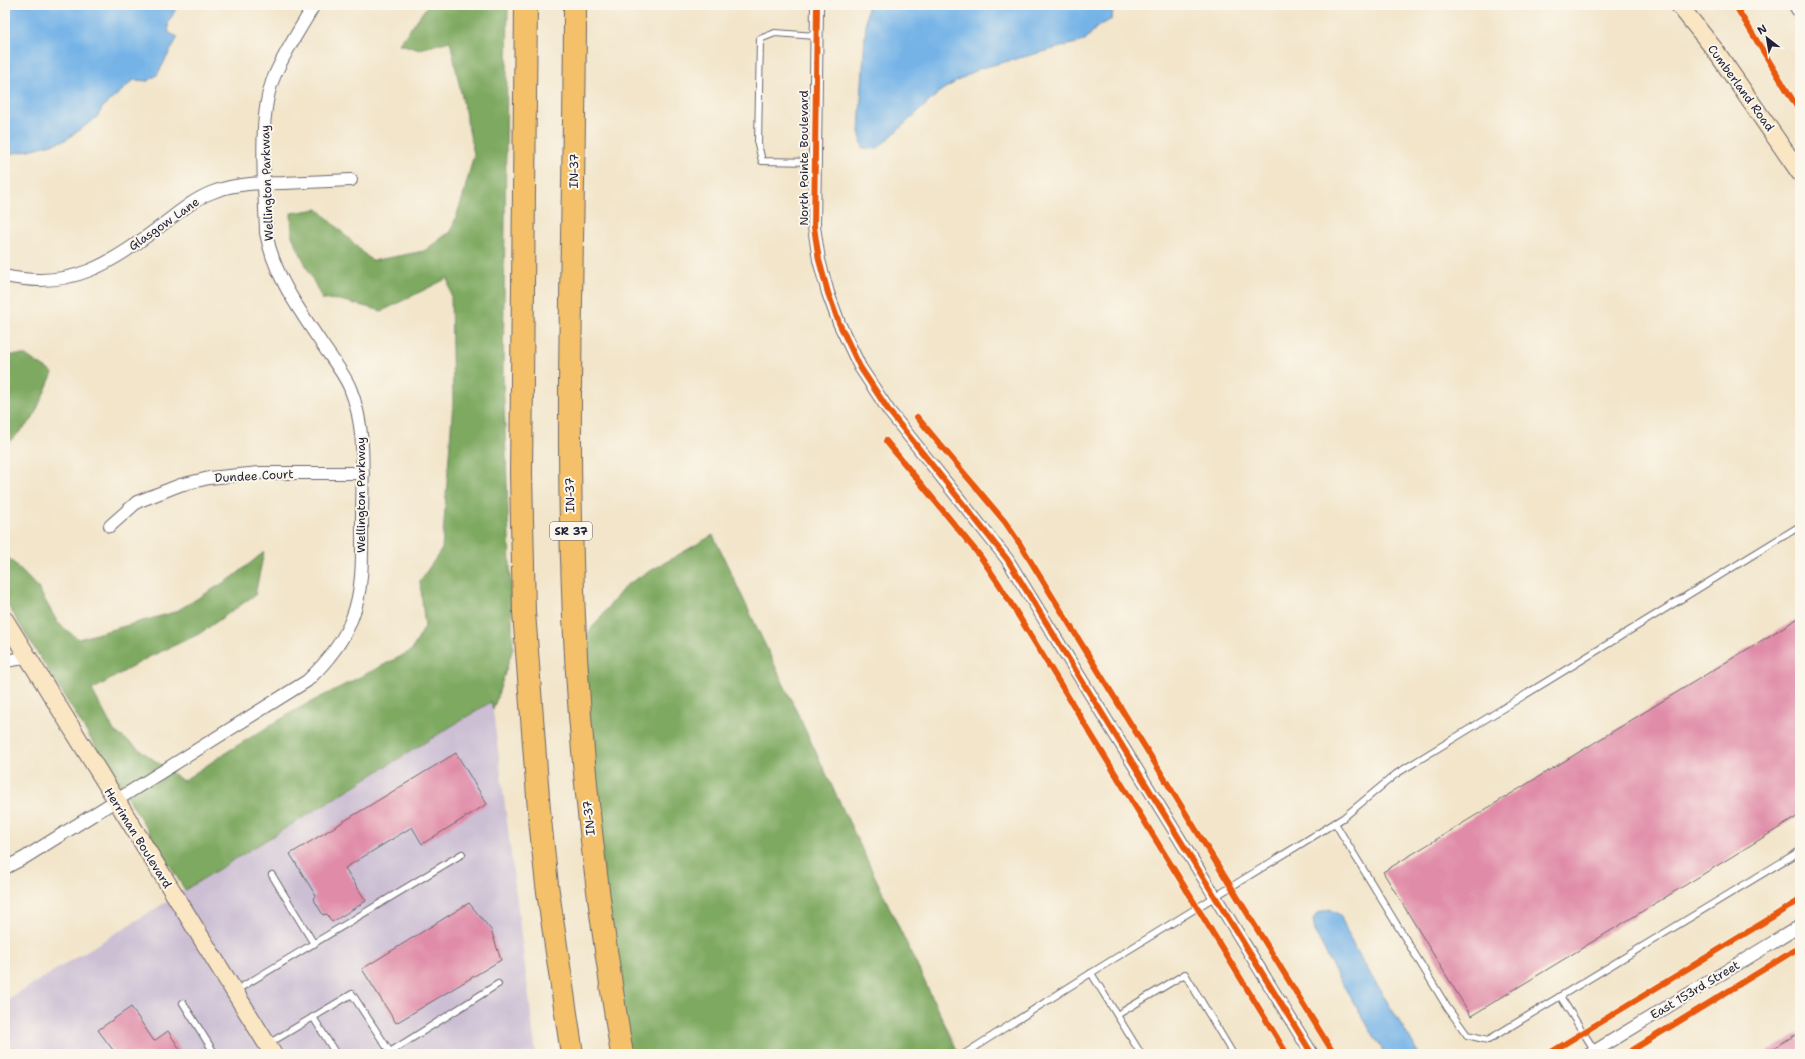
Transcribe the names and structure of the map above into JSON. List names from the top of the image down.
{
  "streets": {
    "highway": ["IN-37", "SR 37"],
    "street": [
      "Cumberland Road",
      "North Pointe Boulevard",
      "Wellington Parkway",
      "Glasgow Lane",
      "Dundee Court",
      "Herriman Boulevard",
      "East 153rd Street"
    ]
  },
  "crossings": [
    ["Wellington Parkway", "Glasgow Lane"],
    ["Wellington Parkway", "Dundee Court"],
    ["Wellington Parkway", "Herriman Boulevard"]
  ],
  "north": "top left"
}
